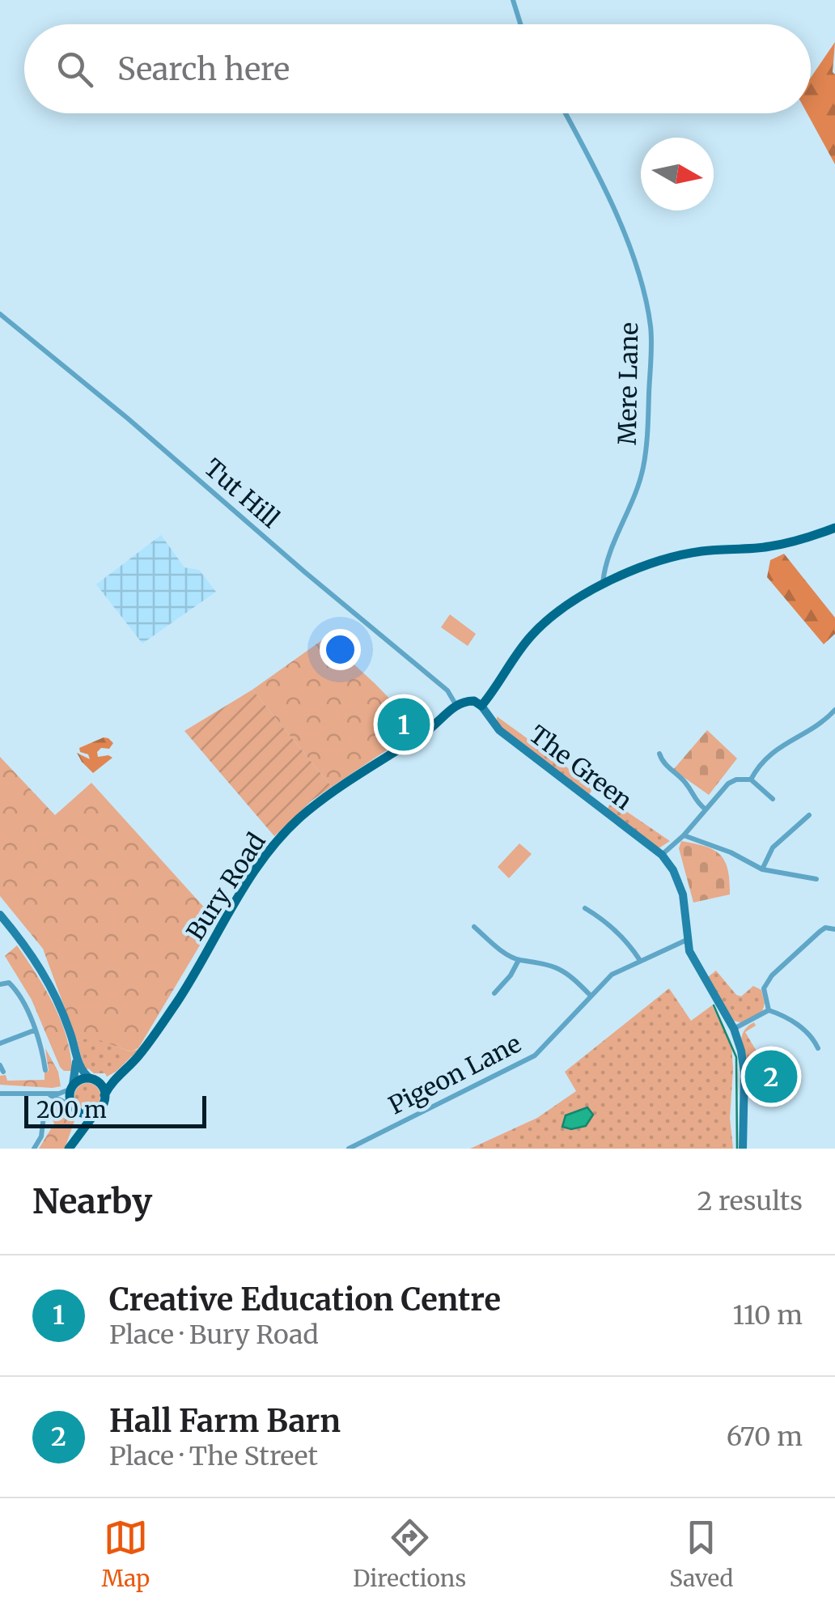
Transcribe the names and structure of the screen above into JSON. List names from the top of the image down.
{
  "streets": {
    "main road": ["The Green", "Bury Road"],
    "street": ["Mere Lane", "Tut Hill", "Pigeon Lane"]
  },
  "crossings": [
    ["Tut Hill", "Bury Road"]
  ],
  "scale_bar": "200 m",
  "north": "right",
  "page": {
    "search": "Search here",
    "pins": ["1", "2"],
    "scale": "200 m",
    "heading": ["Nearby", "2 results"],
    "list": [
      {
        "mark": "1",
        "name": "Creative Education Centre",
        "note": "Place · Bury Road",
        "value": "110 m"
      },
      {
        "mark": "2",
        "name": "Hall Farm Barn",
        "note": "Place · The Street",
        "value": "670 m"
      }
    ],
    "nav": ["Map", "Directions", "Saved"]
  }
}
